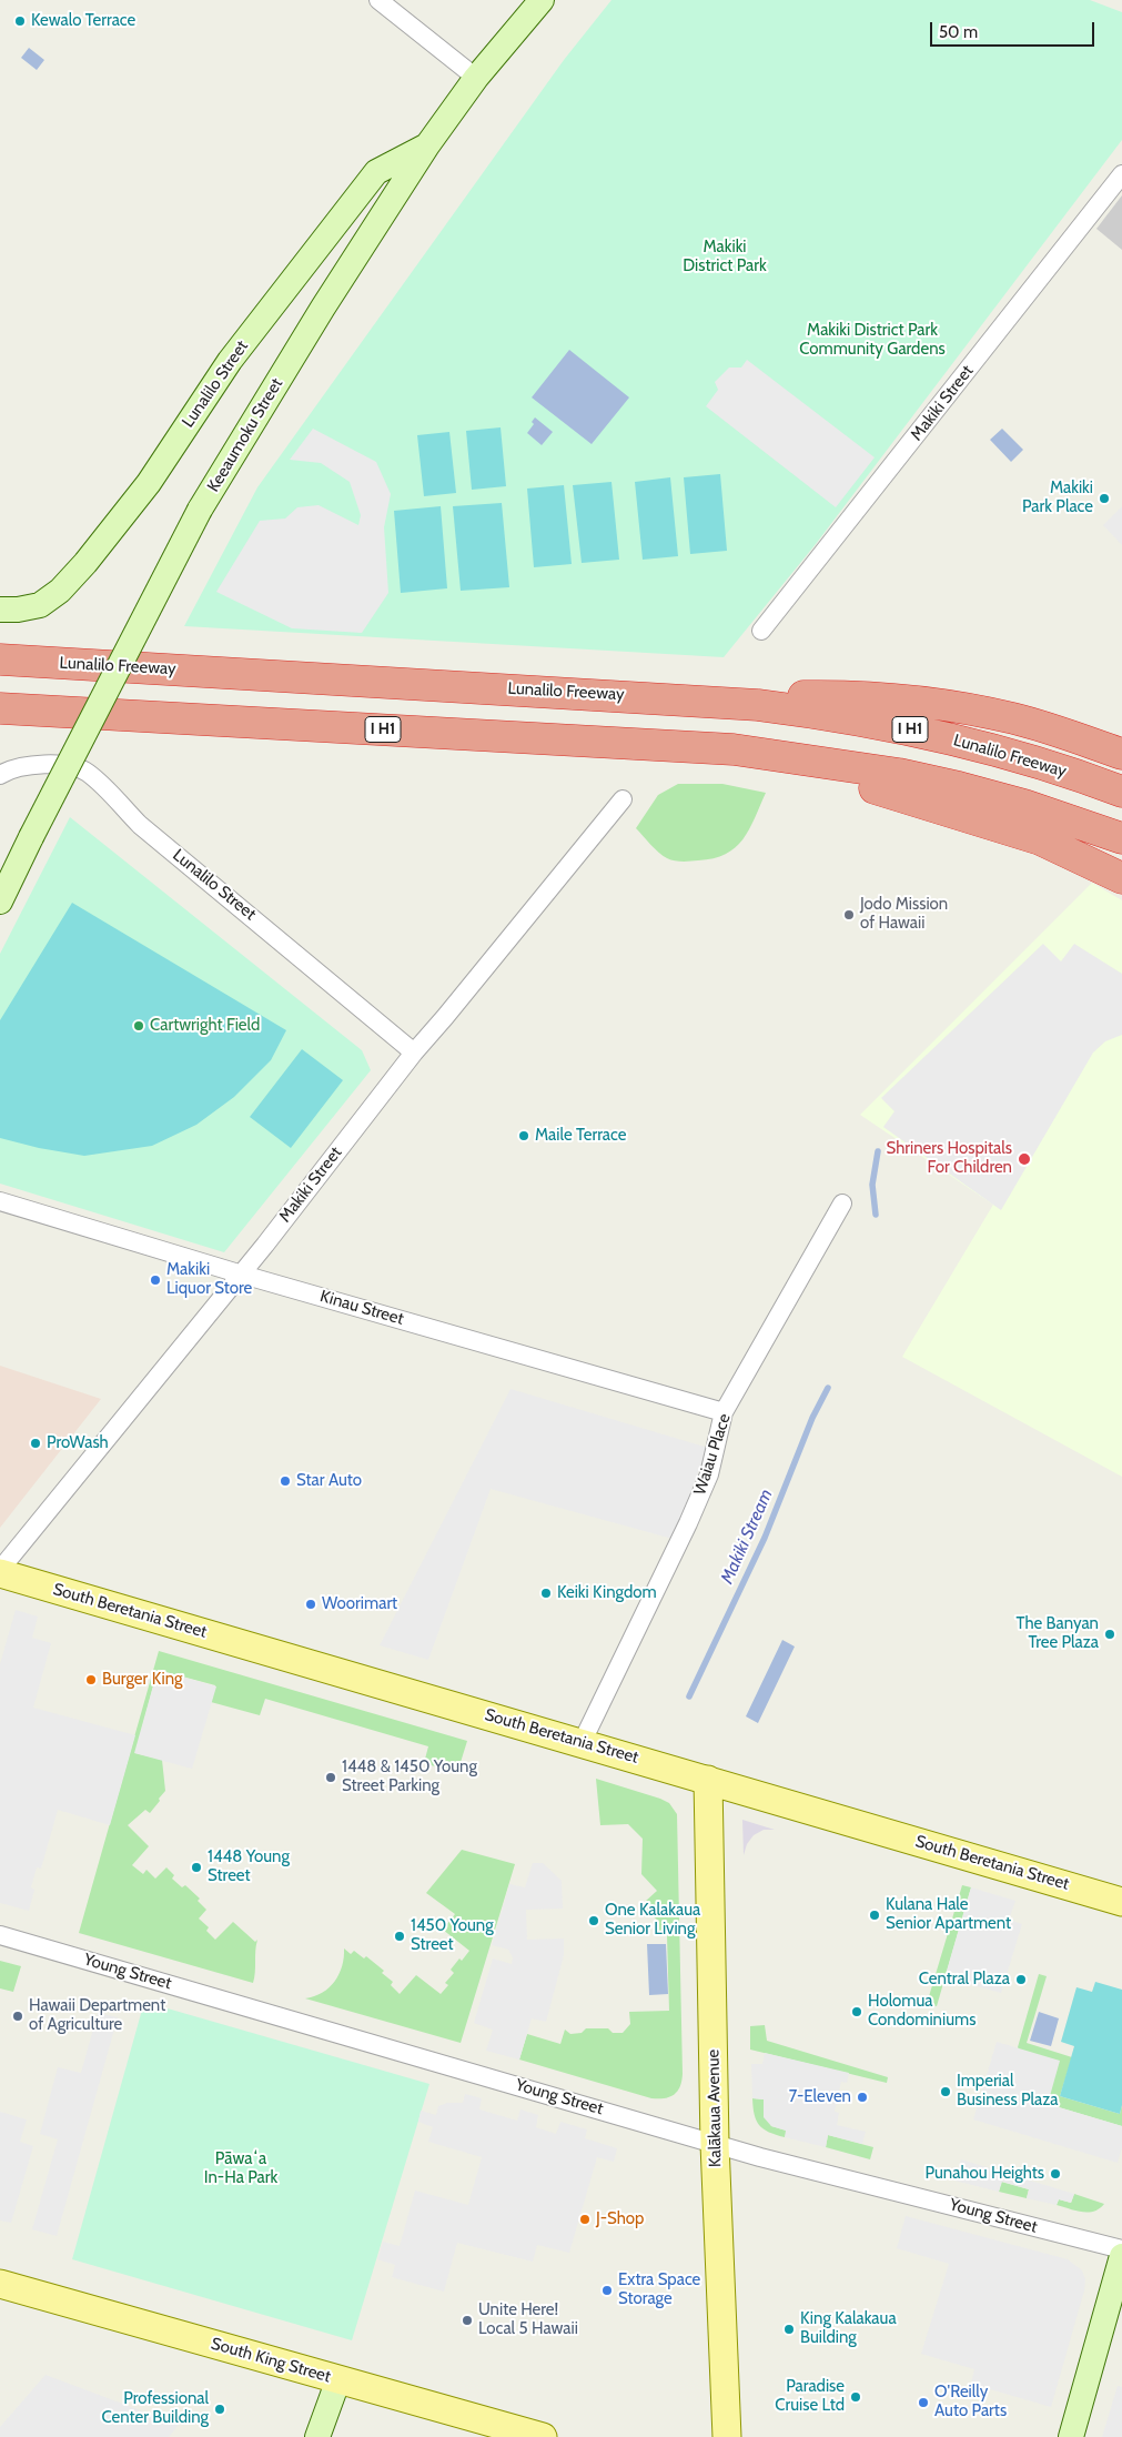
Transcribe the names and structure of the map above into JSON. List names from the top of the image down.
{
  "streets": {
    "highway": ["Lunalilo Freeway", "I H1"],
    "main road": [
      "Lunalilo Street",
      "Keeaumoku Street",
      "South Beretania Street",
      "Kalākaua Avenue",
      "South King Street"
    ],
    "street": [
      "Makiki Street",
      "Kinau Street",
      "Waiau Place",
      "Young Street"
    ]
  },
  "crossings": [
    ["Lunalilo Street", "Makiki Street"],
    ["Lunalilo Street", "Keeaumoku Street"],
    ["Makiki Street", "Kinau Street"],
    ["Makiki Street", "South Beretania Street"],
    ["Kinau Street", "Waiau Place"],
    ["Waiau Place", "South Beretania Street"],
    ["South Beretania Street", "Kalākaua Avenue"],
    ["Young Street", "Kalākaua Avenue"]
  ],
  "water": ["Makiki Stream"],
  "parks": ["Makiki District Park", "Makiki District Park Community Gardens", "Pāwaʻa In-Ha Park"],
  "places": [
    "Kewalo Terrace",
    "Makiki Park Place",
    "Jodo Mission of Hawaii",
    "Cartwright Field",
    "Maile Terrace",
    "Shriners Hospitals For Children",
    "Makiki Liquor Store",
    "ProWash",
    "Star Auto",
    "Keiki Kingdom",
    "Woorimart",
    "The Banyan Tree Plaza",
    "Burger King",
    "1448 & 1450 Young Street Parking",
    "1448 Young Street",
    "Kulana Hale Senior Apartment",
    "One Kalakaua Senior Living",
    "1450 Young Street",
    "Central Plaza",
    "Holomua Condominiums",
    "Hawaii Department of Agriculture",
    "Imperial Business Plaza",
    "7-Eleven",
    "Punahou Heights",
    "J-Shop",
    "Extra Space Storage",
    "Unite Here! Local 5 Hawaii",
    "King Kalakaua Building",
    "Paradise Cruise Ltd",
    "O'Reilly Auto Parts",
    "Professional Center Building"
  ],
  "scale_bar": "50 m"
}
